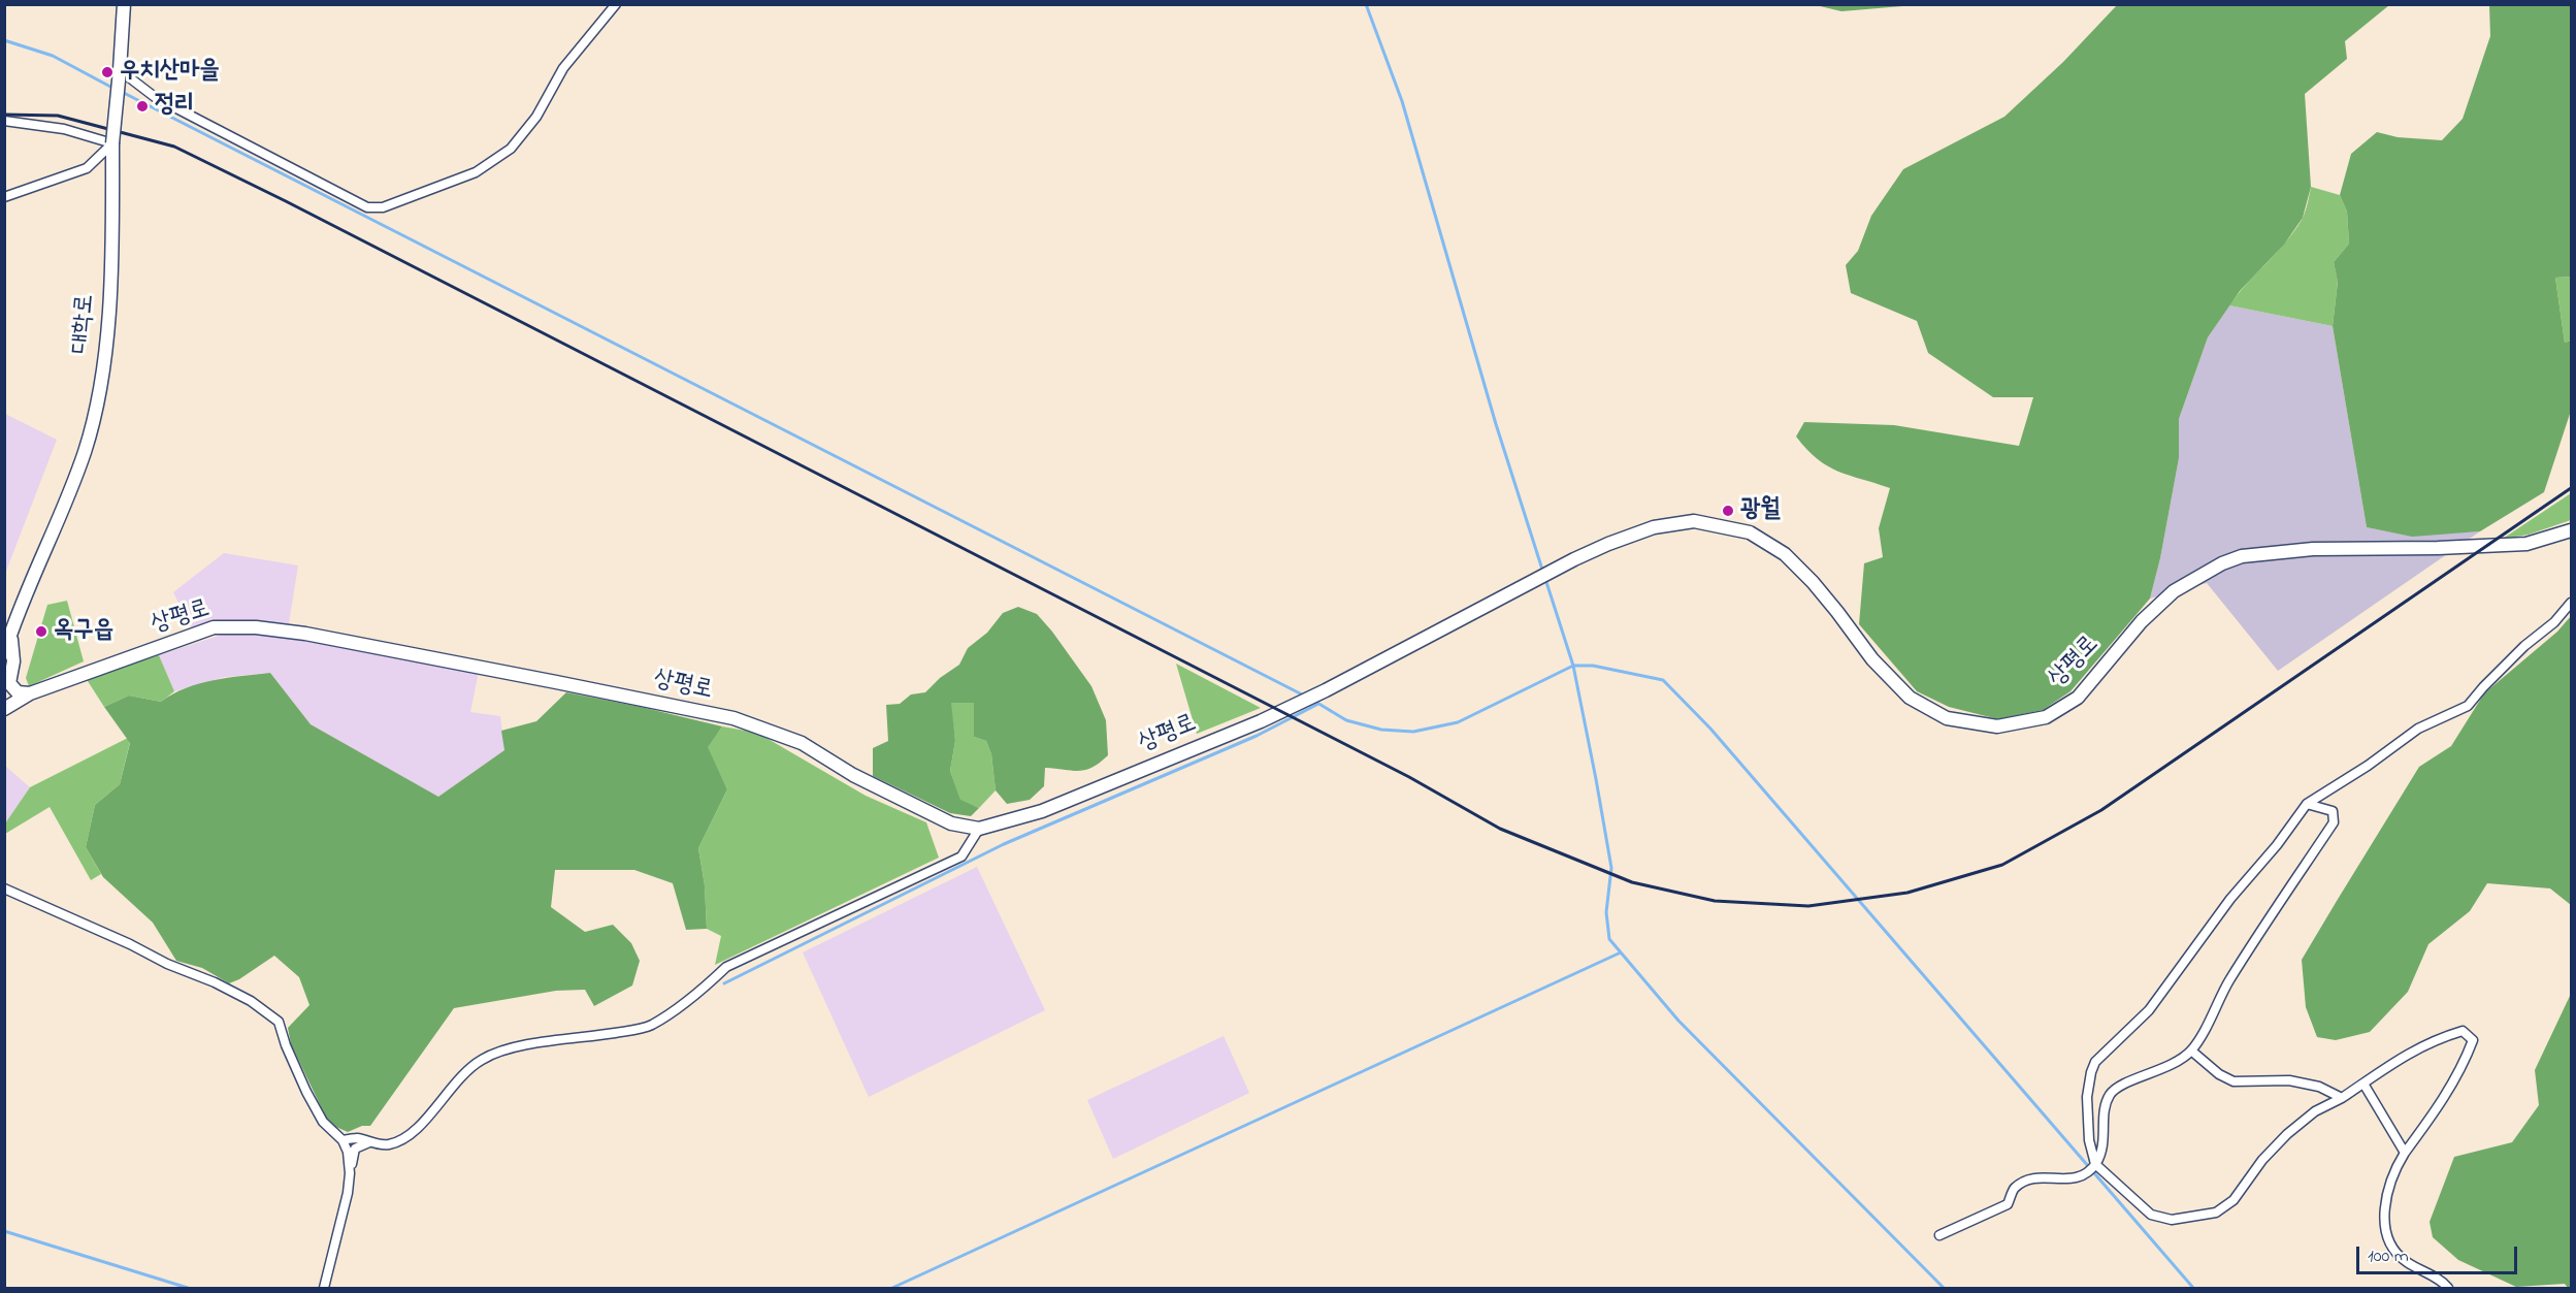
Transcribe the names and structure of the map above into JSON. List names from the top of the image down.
{
  "streets": {
    "main road": ["대학로", "상평로"]
  },
  "places": [
    "우치산마을",
    "정리",
    "광월",
    "옥구읍"
  ],
  "scale_bar": "100 m"
}
